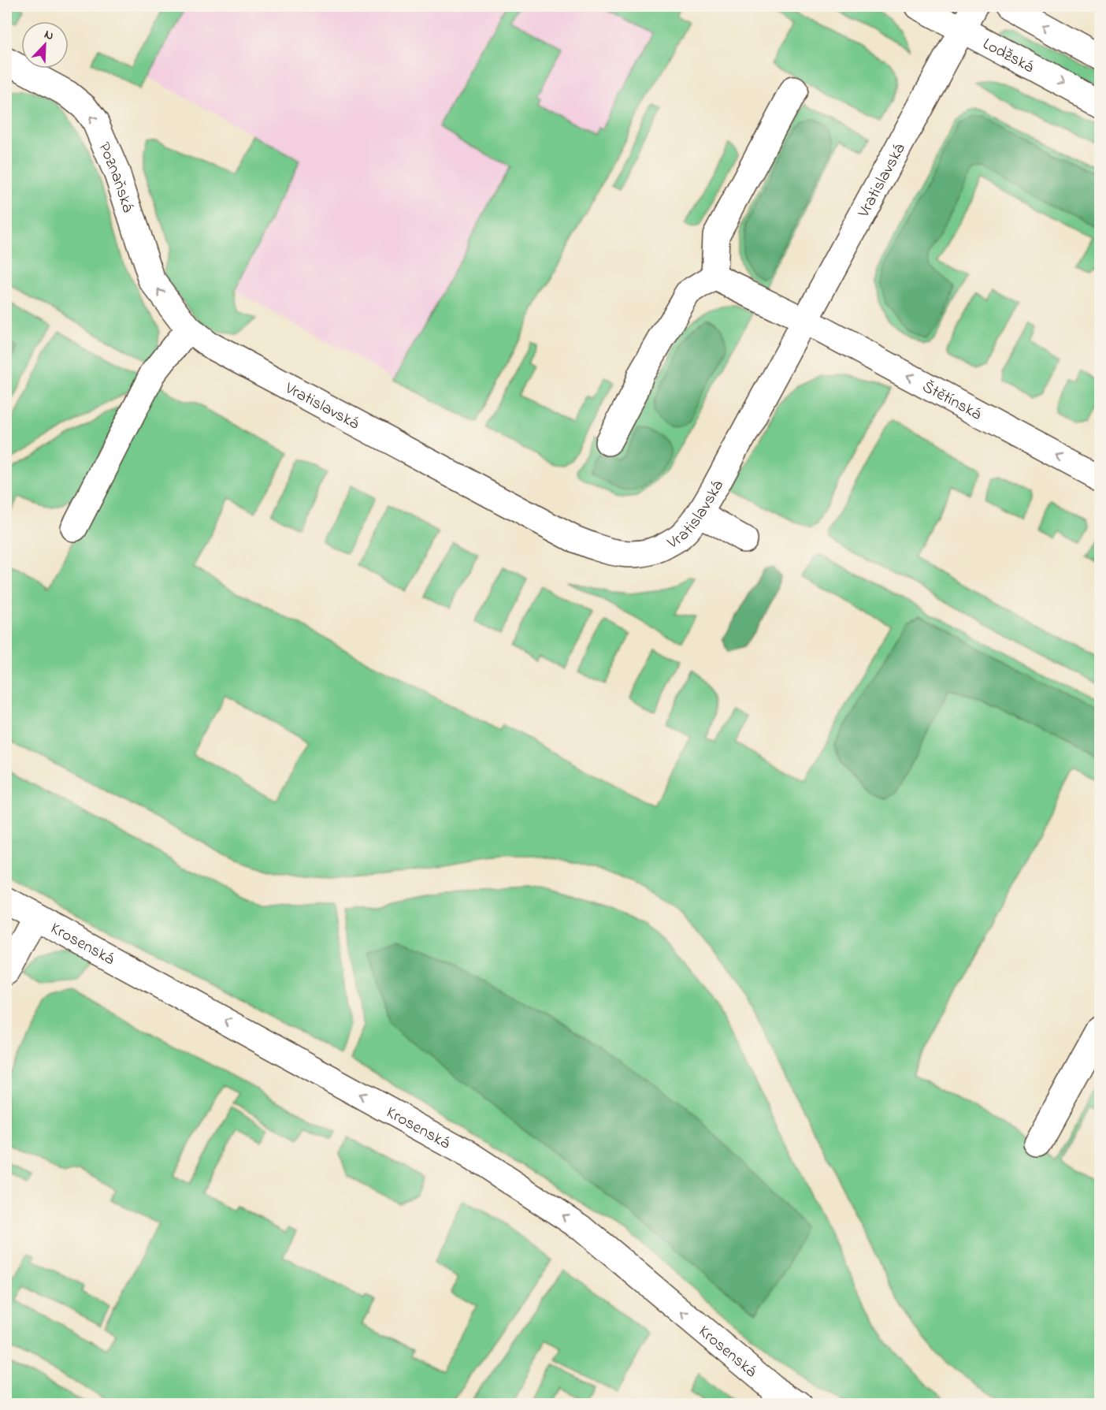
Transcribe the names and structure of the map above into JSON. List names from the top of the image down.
{
  "streets": {
    "street": [
      "Lodžská",
      "Poznaňská",
      "Vratislavská",
      "Štětínská",
      "Krosenská"
    ]
  },
  "crossings": [
    ["Lodžská", "Vratislavská"],
    ["Poznaňská", "Vratislavská"],
    ["Vratislavská", "Štětínská"]
  ],
  "one_way": ["Poznaňská", "Štětínská", "Krosenská"],
  "north": "top right"
}
